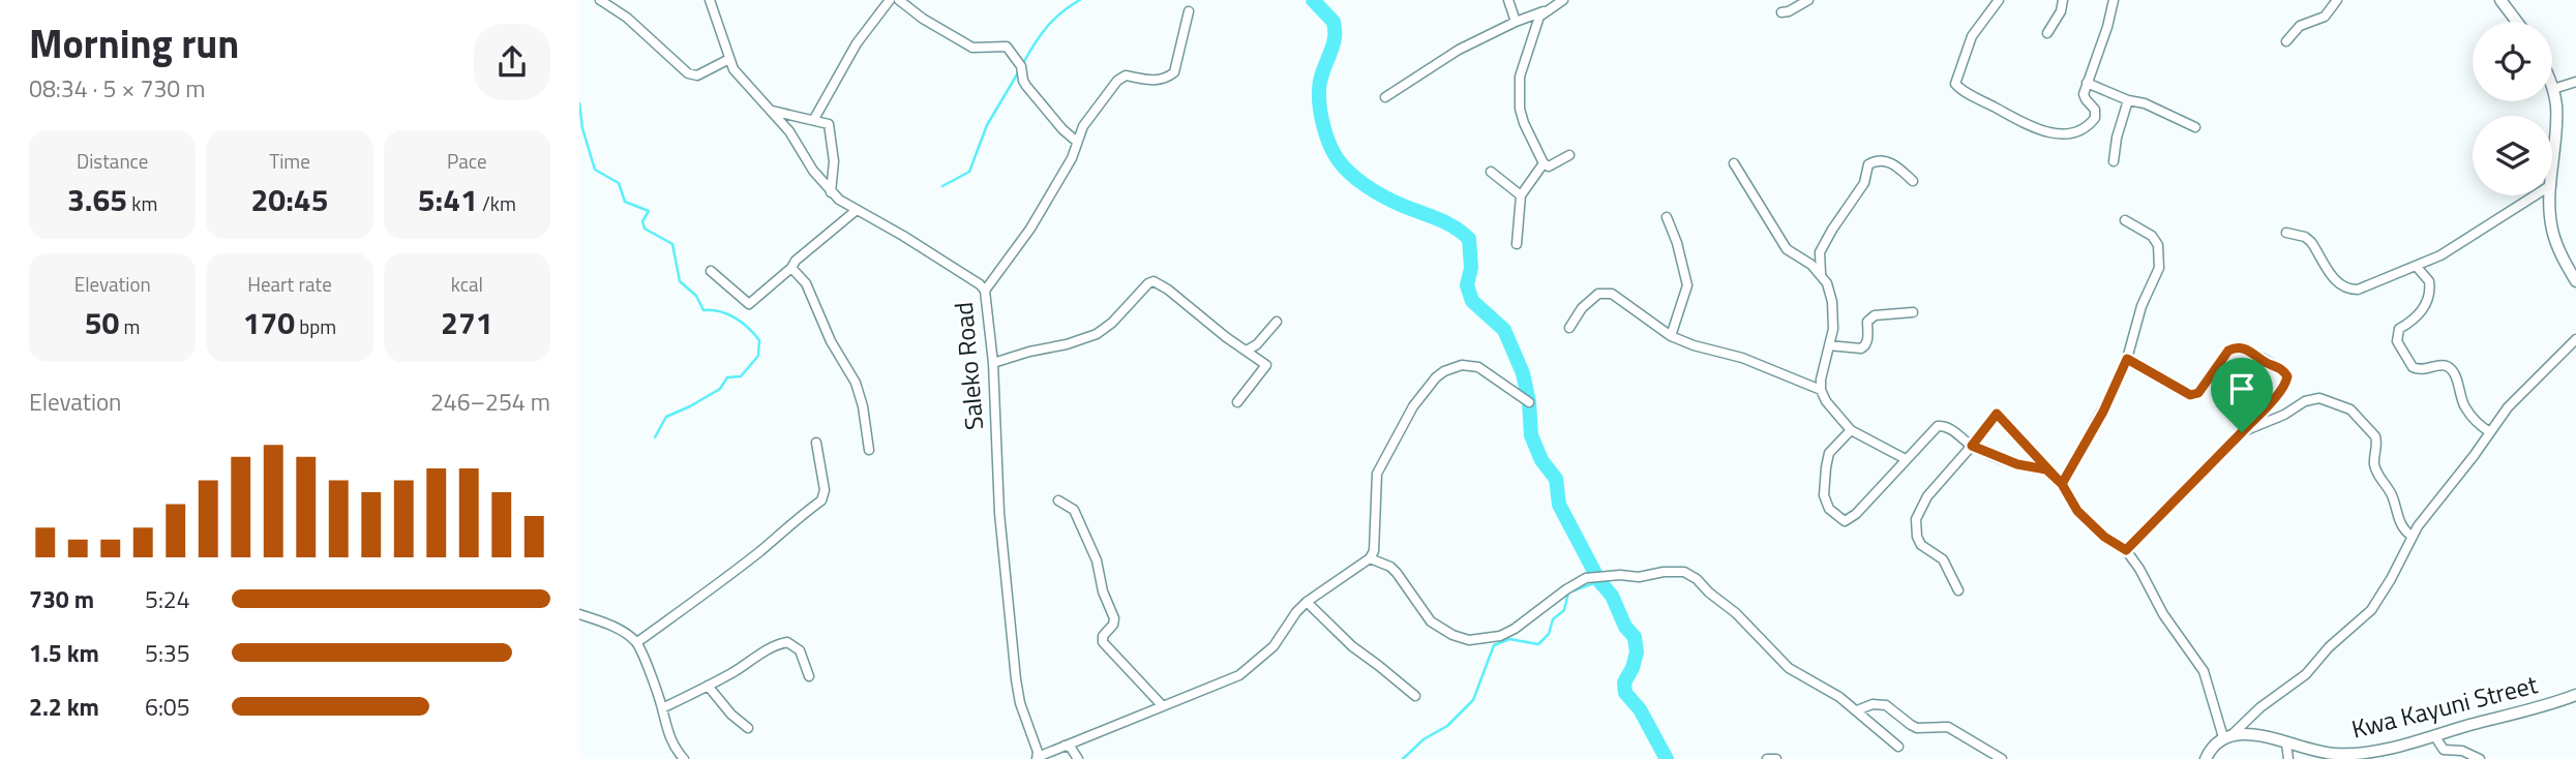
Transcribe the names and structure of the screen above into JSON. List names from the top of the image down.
{
  "streets": {
    "street": ["Saleko Road", "Kwa Kayuni Street"]
  },
  "page": {
    "heading": ["Morning run", "08:34 · 5 × 730 m"],
    "stats": [
      ["Distance", "3.65 km"],
      ["Time", "20:45"],
      ["Pace", "5:41 /km"],
      ["Elevation", "50 m"],
      ["Heart rate", "170 bpm"],
      ["kcal", "271"]
    ],
    "chart": ["Elevation", "246–254 m"],
    "list": [
      {
        "name": "730 m",
        "note": "5:24"
      },
      {
        "name": "1.5 km",
        "note": "5:35"
      },
      {
        "name": "2.2 km",
        "note": "6:05"
      }
    ]
  }
}
